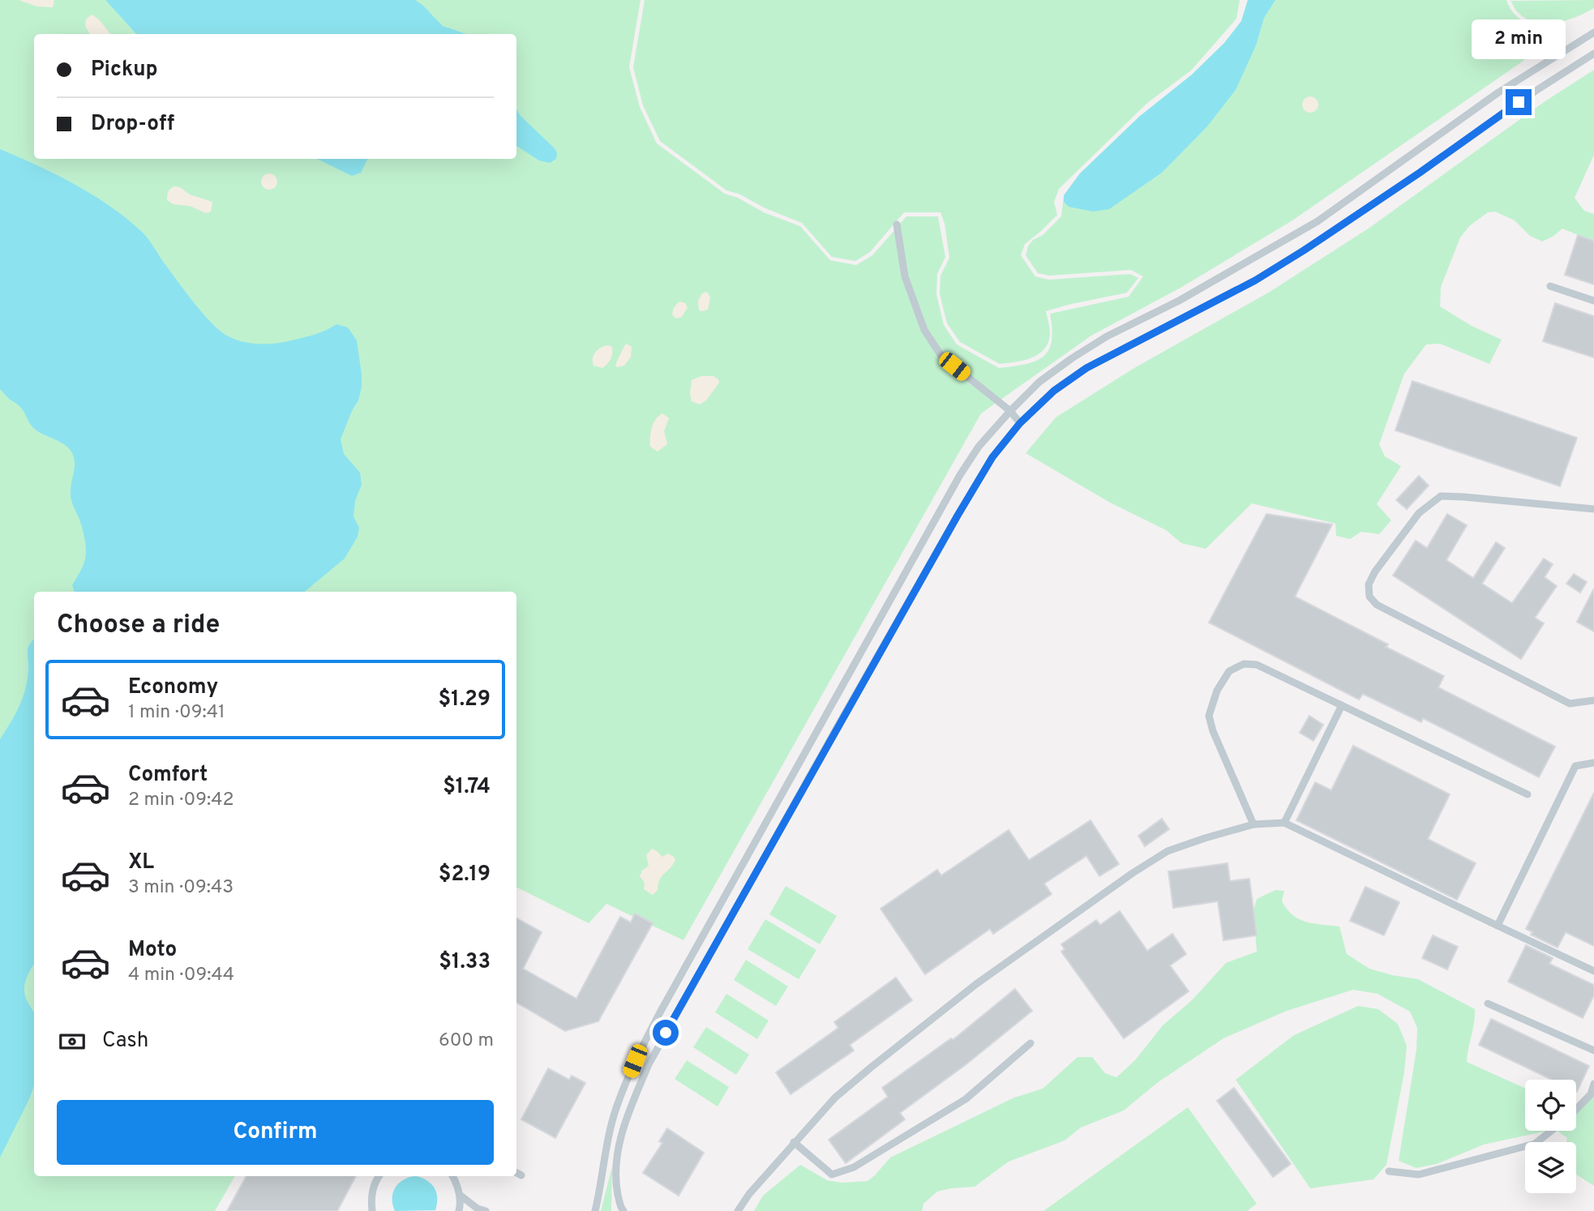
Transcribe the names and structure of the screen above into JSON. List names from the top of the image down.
{
  "page": {
    "bubble": "2 min",
    "banner": ["Pickup", "Drop-off"],
    "heading": "Choose a ride",
    "list": [
      {
        "name": "Economy",
        "note": "1 min · 09:41",
        "value": "$1.29"
      },
      {
        "name": "Comfort",
        "note": "2 min · 09:42",
        "value": "$1.74"
      },
      {
        "name": "XL",
        "note": "3 min · 09:43",
        "value": "$2.19"
      },
      {
        "name": "Moto",
        "note": "4 min · 09:44",
        "value": "$1.33"
      }
    ],
    "pay": ["Cash", "600 m"],
    "buttons": "Confirm"
  }
}
